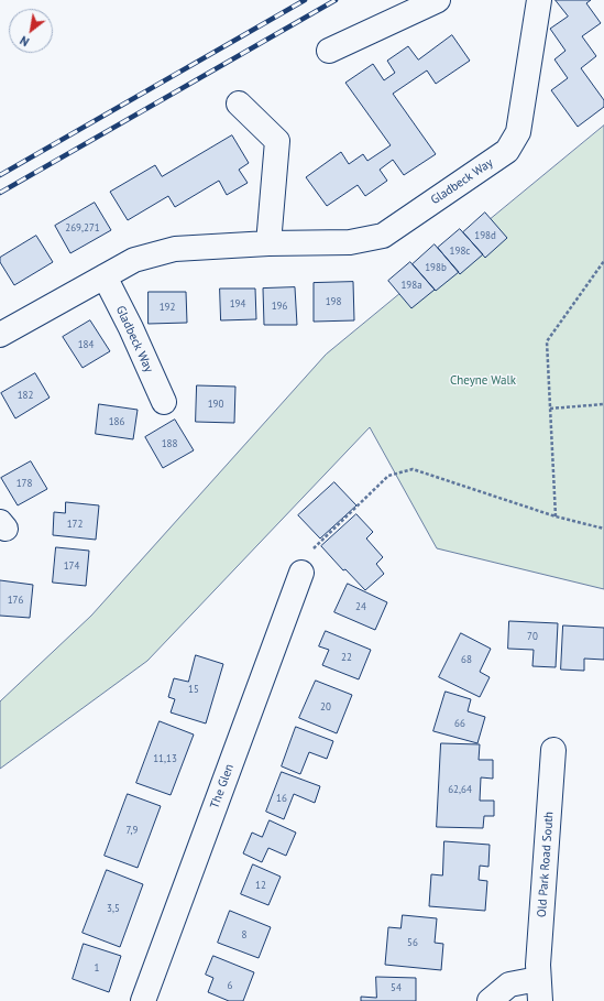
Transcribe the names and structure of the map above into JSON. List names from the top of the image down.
{
  "streets": {
    "street": ["Gladbeck Way", "The Glen", "Old Park Road South"]
  },
  "parks": ["Cheyne Walk"],
  "house_numbers": [
    "269,271",
    "198d",
    "198c",
    "198b",
    "198a",
    "198",
    "194",
    "196",
    "192",
    "184",
    "182",
    "190",
    "186",
    "188",
    "178",
    "172",
    "174",
    "176",
    "24",
    "70",
    "22",
    "68",
    "15",
    "20",
    "66",
    "11,13",
    "62,64",
    "16",
    "7,9",
    "12",
    "3,5",
    "8",
    "56",
    "1",
    "6",
    "54"
  ],
  "north": "bottom left"
}
